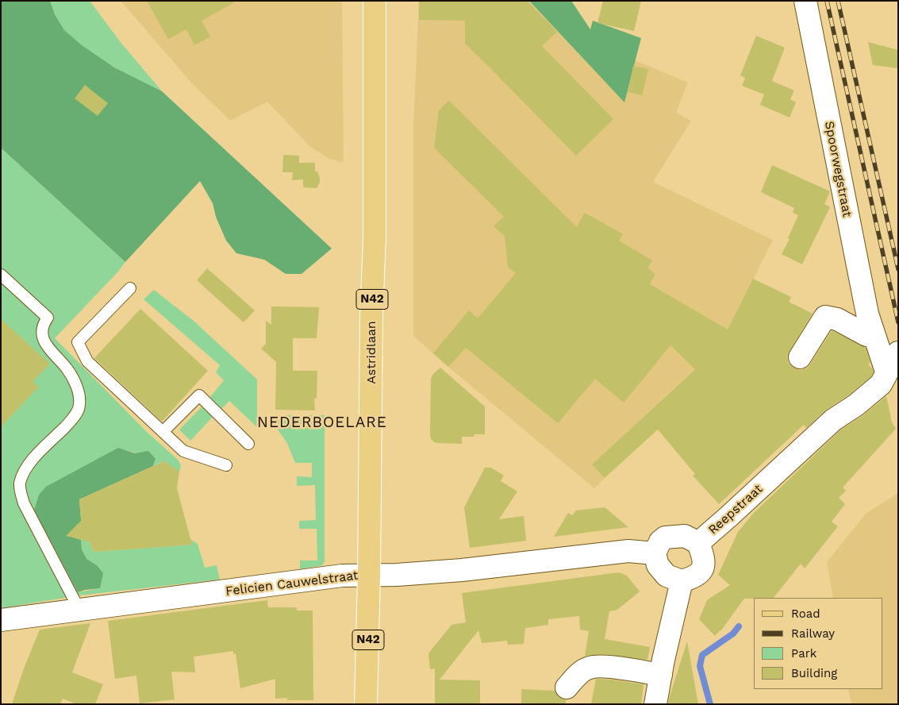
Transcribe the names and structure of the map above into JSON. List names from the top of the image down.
{
  "streets": {
    "main road": ["N42", "Astridlaan"],
    "street": ["Spoorwegstraat", "Reepstraat", "Felicien Cauwelstraat"]
  },
  "crossings": [
    ["Spoorwegstraat", "Reepstraat"],
    ["Astridlaan", "Felicien Cauwelstraat"],
    ["Reepstraat", "Felicien Cauwelstraat"]
  ],
  "districts": ["NEDERBOELARE"],
  "legend": [
    "Road",
    "Railway",
    "Park",
    "Building"
  ]
}
